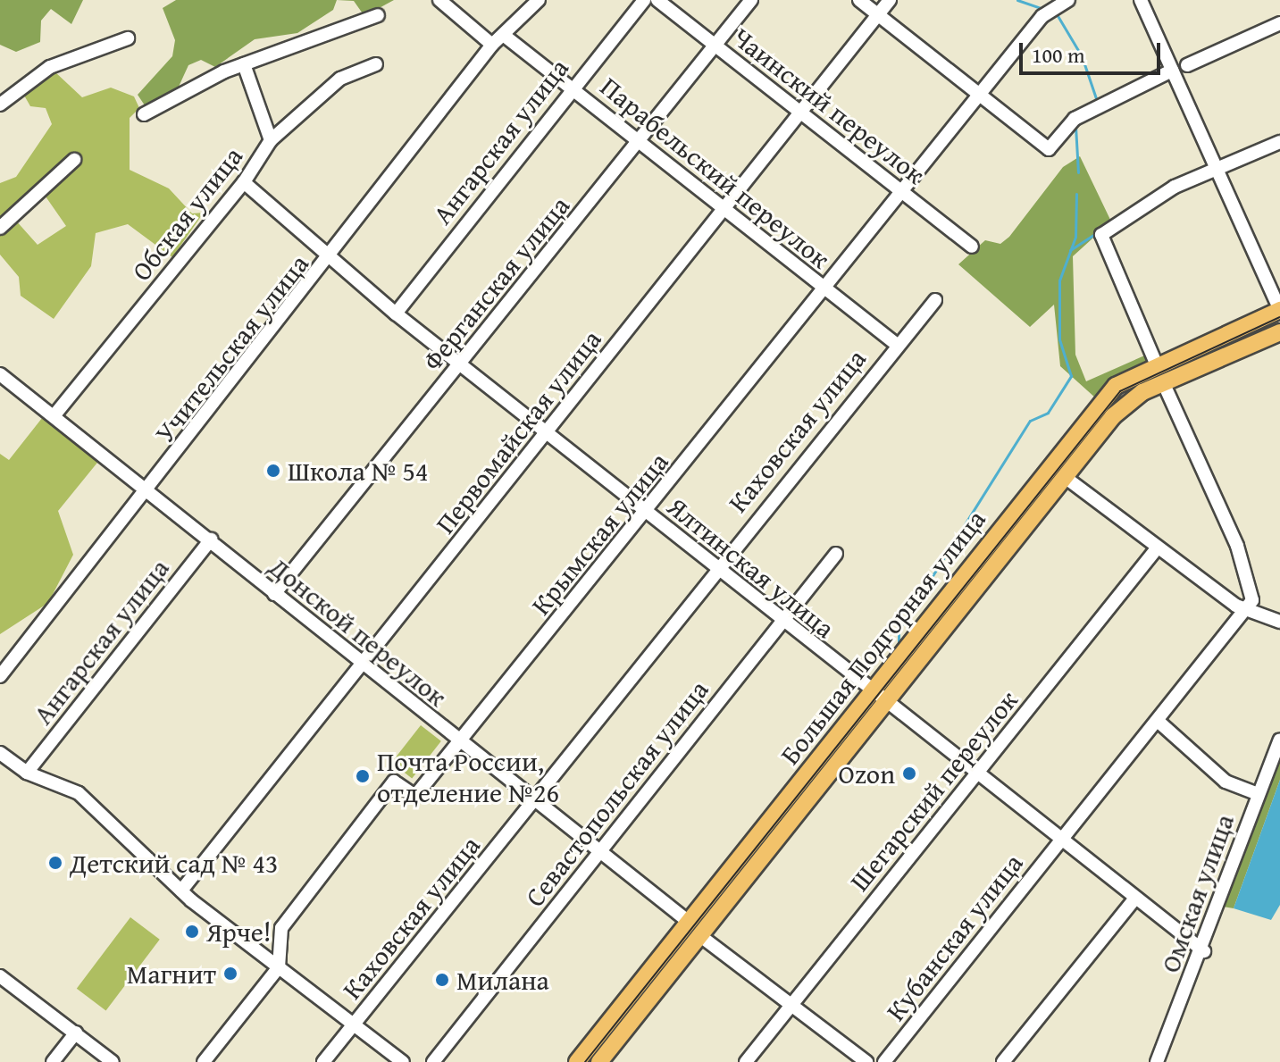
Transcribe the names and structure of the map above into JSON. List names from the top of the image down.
{
  "streets": {
    "main road": ["Большая Подгорная улица"],
    "street": [
      "Чаинский переулок",
      "Ангарская улица",
      "Парабельский переулок",
      "Обская улица",
      "Ферганская улица",
      "Учительская улица",
      "Каховская улица",
      "Первомайская улица",
      "Крымская улица",
      "Ялтинская улица",
      "Донской переулок",
      "Шегарский переулок",
      "Севастопольская улица",
      "Омская улица",
      "Кубанская улица"
    ]
  },
  "crossings": [
    ["Чаинский переулок", "Ферганская улица"],
    ["Чаинский переулок", "Первомайская улица"],
    ["Чаинский переулок", "Крымская улица"],
    ["Ангарская улица", "Парабельский переулок"],
    ["Ангарская улица", "Ялтинская улица"],
    ["Ангарская улица", "Донской переулок"],
    ["Парабельский переулок", "Ферганская улица"],
    ["Парабельский переулок", "Каховская улица"],
    ["Парабельский переулок", "Первомайская улица"],
    ["Парабельский переулок", "Крымская улица"],
    ["Обская улица", "Ялтинская улица"],
    ["Обская улица", "Донской переулок"],
    ["Ферганская улица", "Ялтинская улица"],
    ["Ферганская улица", "Донской переулок"],
    ["Учительская улица", "Ялтинская улица"],
    ["Учительская улица", "Донской переулок"],
    ["Каховская улица", "Ялтинская улица"],
    ["Каховская улица", "Донской переулок"],
    ["Первомайская улица", "Ялтинская улица"],
    ["Первомайская улица", "Донской переулок"],
    ["Крымская улица", "Ялтинская улица"],
    ["Крымская улица", "Донской переулок"],
    ["Ялтинская улица", "Большая Подгорная улица"],
    ["Ялтинская улица", "Шегарский переулок"],
    ["Ялтинская улица", "Севастопольская улица"],
    ["Ялтинская улица", "Омская улица"],
    ["Ялтинская улица", "Кубанская улица"],
    ["Донской переулок", "Большая Подгорная улица"],
    ["Донской переулок", "Шегарский переулок"],
    ["Донской переулок", "Севастопольская улица"]
  ],
  "places": [
    "Школа № 54",
    "Ozon",
    "Почта России, отделение №26",
    "Детский сад № 43",
    "Ярче!",
    "Магнит",
    "Милана"
  ],
  "scale_bar": "100 m"
}
